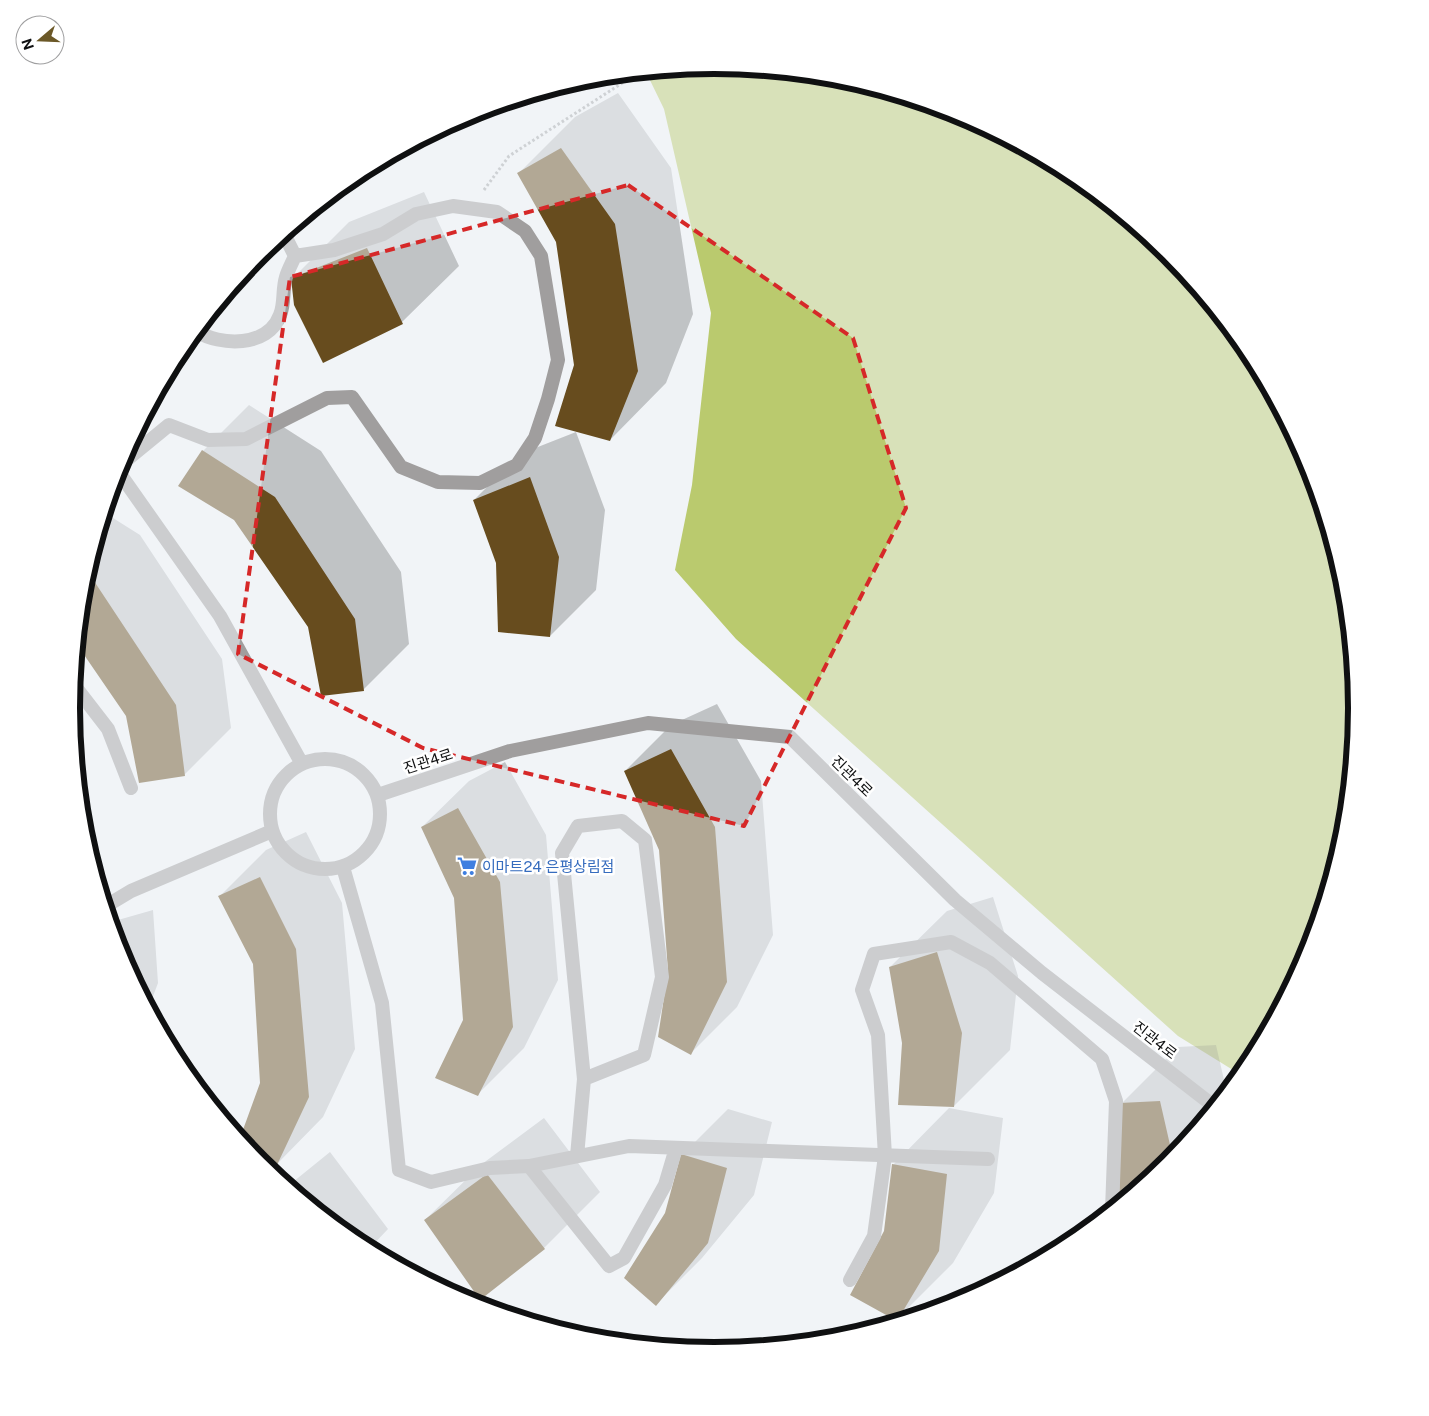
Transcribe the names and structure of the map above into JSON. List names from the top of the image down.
{
  "streets": {
    "lane": ["진관4로"]
  },
  "places": {
    "supermarket": ["이마트24 은평상림점"]
  },
  "north": "left"
}
